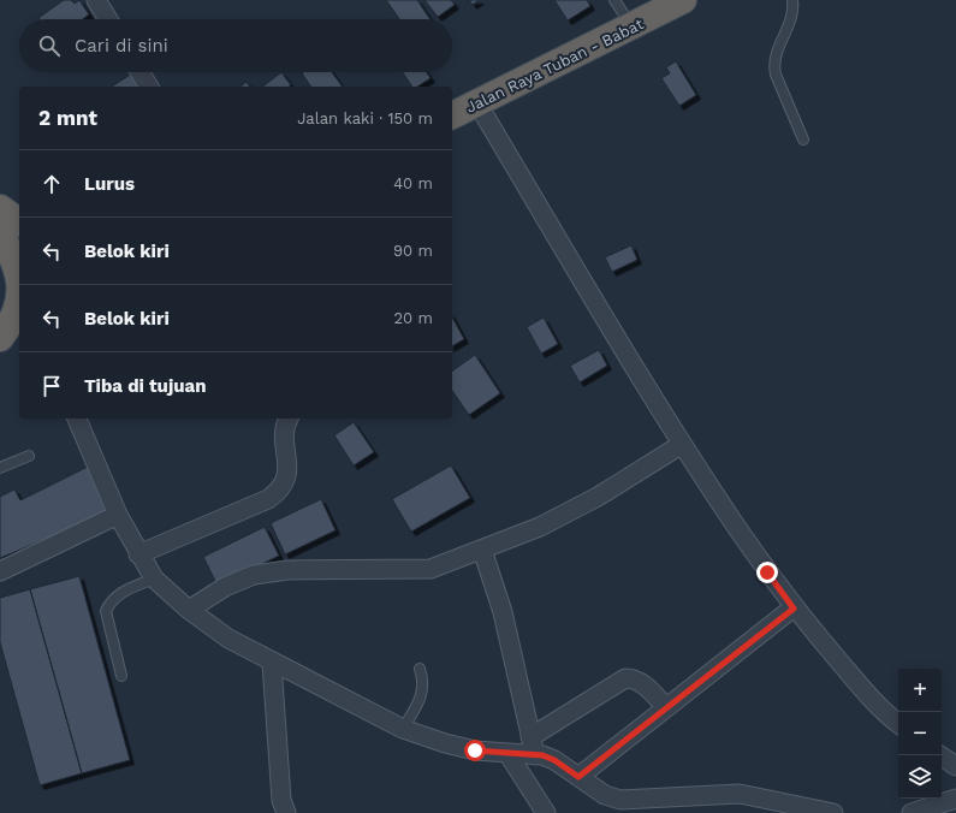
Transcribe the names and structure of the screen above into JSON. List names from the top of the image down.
{
  "streets": {
    "highway": ["Jalan Raya Tuban - Babat"]
  },
  "page": {
    "search": "Cari di sini",
    "heading": ["2 mnt", "Jalan kaki · 150 m"],
    "list": [
      ["Lurus", "40 m"],
      ["Belok kiri", "90 m"],
      ["Belok kiri", "20 m"],
      "Tiba di tujuan"
    ],
    "map_buttons": ["+", "−"]
  }
}
